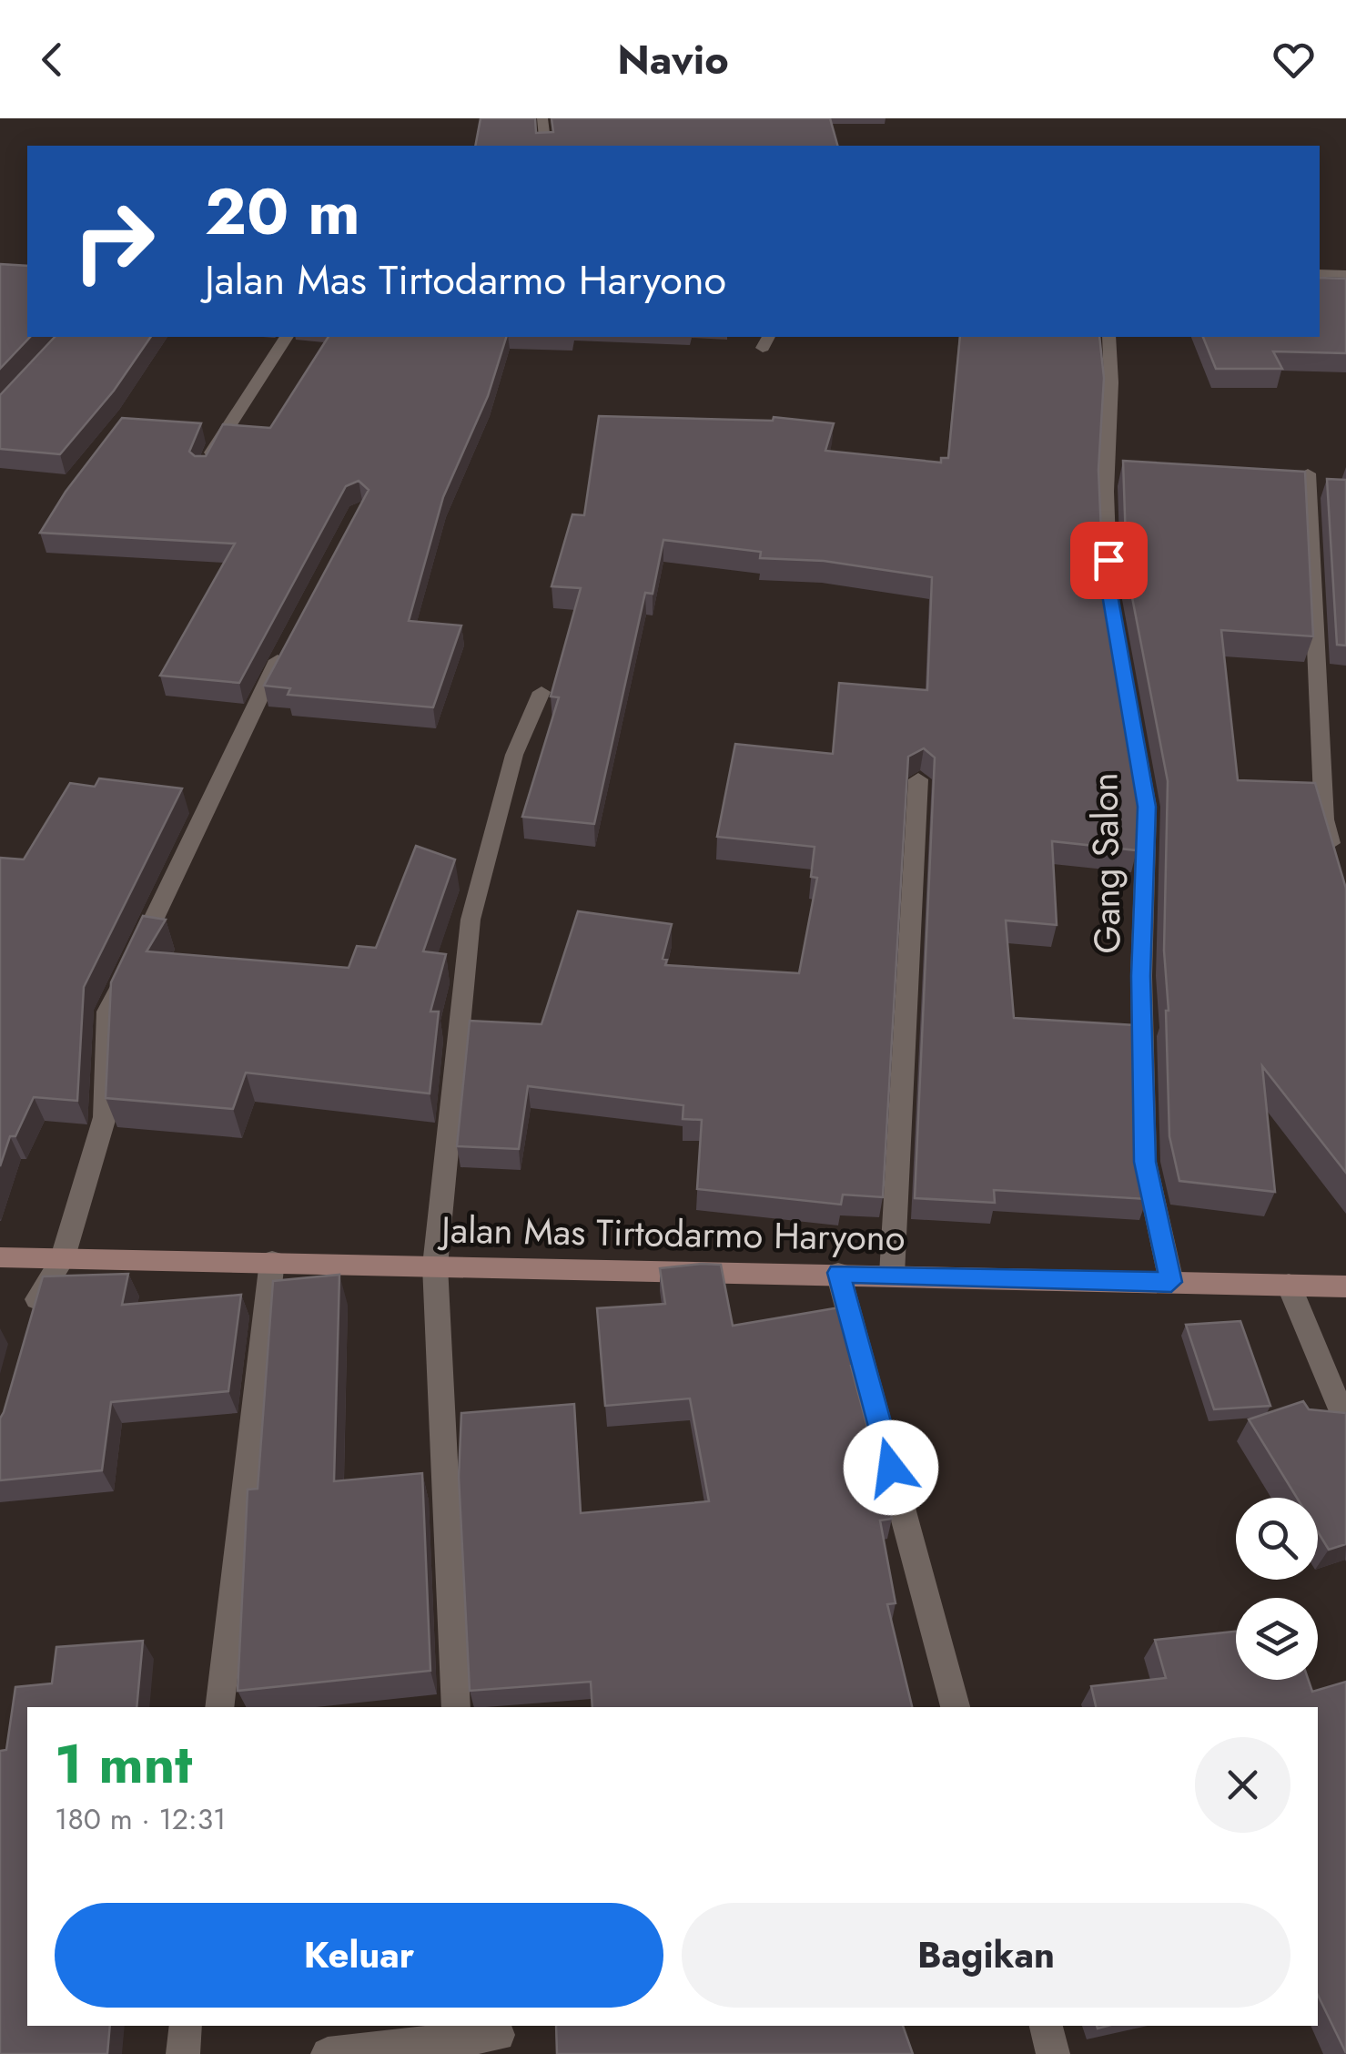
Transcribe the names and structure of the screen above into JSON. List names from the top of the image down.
{
  "streets": {
    "street": ["Gang Salon", "Jalan Mas Tirtodarmo Haryono"]
  },
  "crossings": [
    ["Gang Salon", "Jalan Mas Tirtodarmo Haryono"]
  ],
  "page": {
    "header": "Navio",
    "turn": ["20 m", "Jalan Mas Tirtodarmo Haryono"],
    "heading": ["1 mnt", "180 m · 12:31"],
    "buttons": ["Keluar", "Bagikan"]
  }
}
